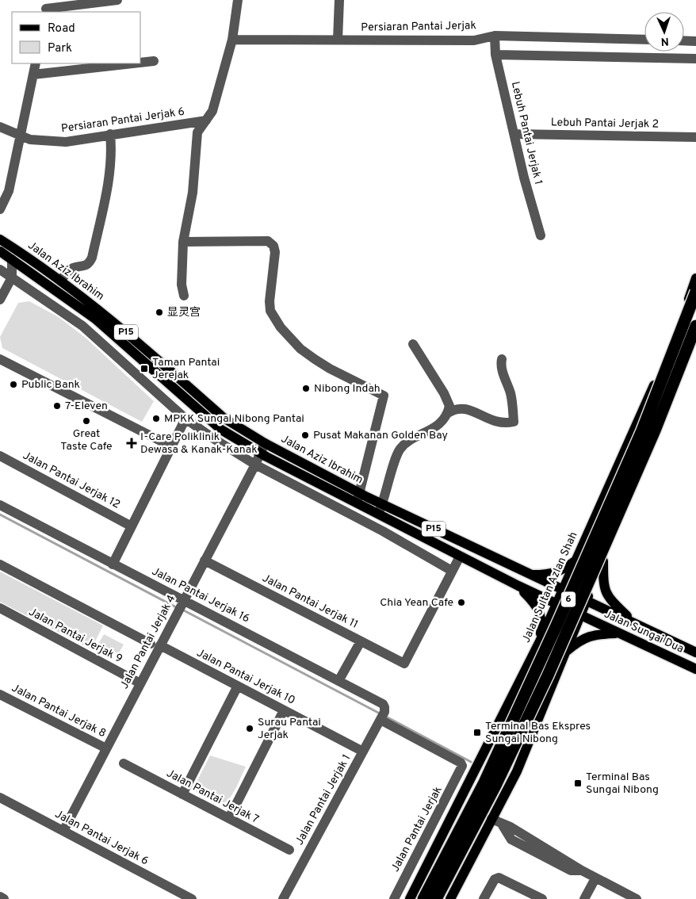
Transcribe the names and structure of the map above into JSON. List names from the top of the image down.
{
  "streets": {
    "highway": ["Jalan Sultan Azlan Shah", "6"],
    "main road": ["Jalan Aziz Ibrahim", "P15", "Jalan Sungai Dua"],
    "street": [
      "Persiaran Pantai Jerjak",
      "Persiaran Pantai Jerjak 6",
      "Lebuh Pantai Jerjak 2",
      "Lebuh Pantai Jerjak 1",
      "Jalan Pantai Jerjak 12",
      "Jalan Pantai Jerjak 16",
      "Jalan Pantai Jerjak 11",
      "Jalan Pantai Jerjak 9",
      "Jalan Pantai Jerjak 4",
      "Jalan Pantai Jerjak 10",
      "Jalan Pantai Jerjak 8",
      "Jalan Pantai Jerjak 7",
      "Jalan Pantai Jerjak 1",
      "Jalan Pantai Jerjak",
      "Jalan Pantai Jerjak 6"
    ]
  },
  "crossings": [
    ["Persiaran Pantai Jerjak", "Lebuh Pantai Jerjak 1"],
    ["Lebuh Pantai Jerjak 2", "Lebuh Pantai Jerjak 1"],
    ["Jalan Aziz Ibrahim", "P15"],
    ["Jalan Aziz Ibrahim", "Jalan Sultan Azlan Shah"],
    ["Jalan Aziz Ibrahim", "Jalan Pantai Jerjak 4"],
    ["P15", "Jalan Sultan Azlan Shah"],
    ["P15", "6"],
    ["P15", "Jalan Sungai Dua"],
    ["Jalan Pantai Jerjak 16", "Jalan Pantai Jerjak 4"],
    ["Jalan Pantai Jerjak 16", "Jalan Pantai Jerjak 1"],
    ["Jalan Pantai Jerjak 16", "Jalan Pantai Jerjak"],
    ["6", "Jalan Sungai Dua"],
    ["Jalan Pantai Jerjak 11", "Jalan Pantai Jerjak 4"],
    ["Jalan Pantai Jerjak 9", "Jalan Pantai Jerjak 4"],
    ["Jalan Pantai Jerjak 4", "Jalan Pantai Jerjak 10"],
    ["Jalan Pantai Jerjak 4", "Jalan Pantai Jerjak 8"],
    ["Jalan Pantai Jerjak 4", "Jalan Pantai Jerjak 6"],
    ["Jalan Pantai Jerjak 10", "Jalan Pantai Jerjak 1"]
  ],
  "places": {
    "other": [
      "显灵宫",
      "Public Bank",
      "Nibong Indah",
      "7-Eleven",
      "MPKK Sungai Nibong Pantai",
      "Great Taste Cafe",
      "Pusat Makanan Golden Bay",
      "Chia Yean Cafe",
      "Surau Pantai Jerjak"
    ],
    "transit": ["Taman Pantai Jerejak", "Terminal Bas Ekspres Sungai Nibong", "Terminal Bas Sungai Nibong"],
    "health": ["I-Care Poliklinik Dewasa & Kanak-Kanak"]
  },
  "legend": ["Road", "Park"],
  "north": "bottom"
}
